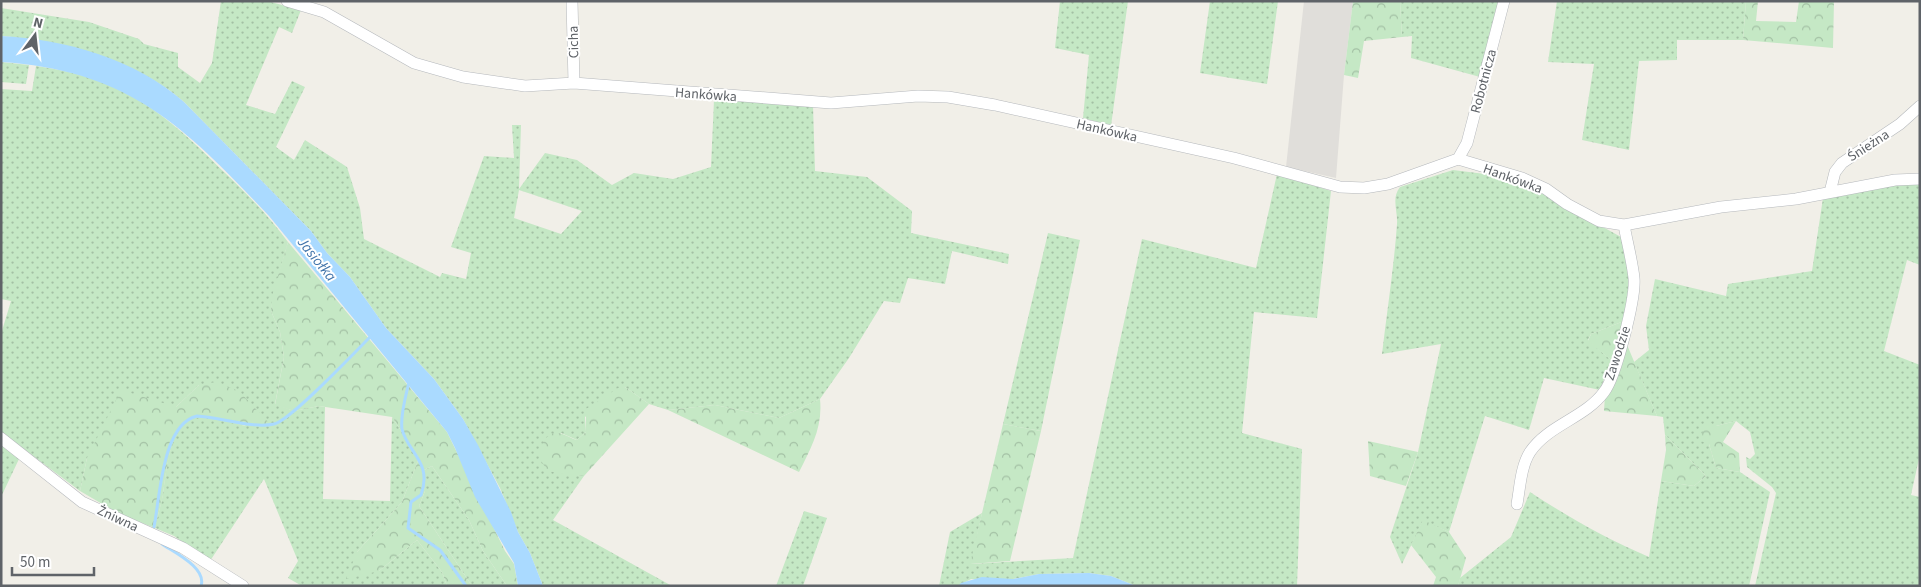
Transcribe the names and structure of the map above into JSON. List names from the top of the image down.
{
  "streets": {
    "street": [
      "Cicha",
      "Robotnicza",
      "Hankówka",
      "Śnieżna",
      "Zawodzie",
      "Żniwna"
    ]
  },
  "crossings": [
    ["Cicha", "Hankówka"],
    ["Robotnicza", "Hankówka"],
    ["Hankówka", "Śnieżna"],
    ["Hankówka", "Zawodzie"]
  ],
  "water": ["Jasiołka"],
  "scale_bar": "50 m",
  "north": "top"
}
